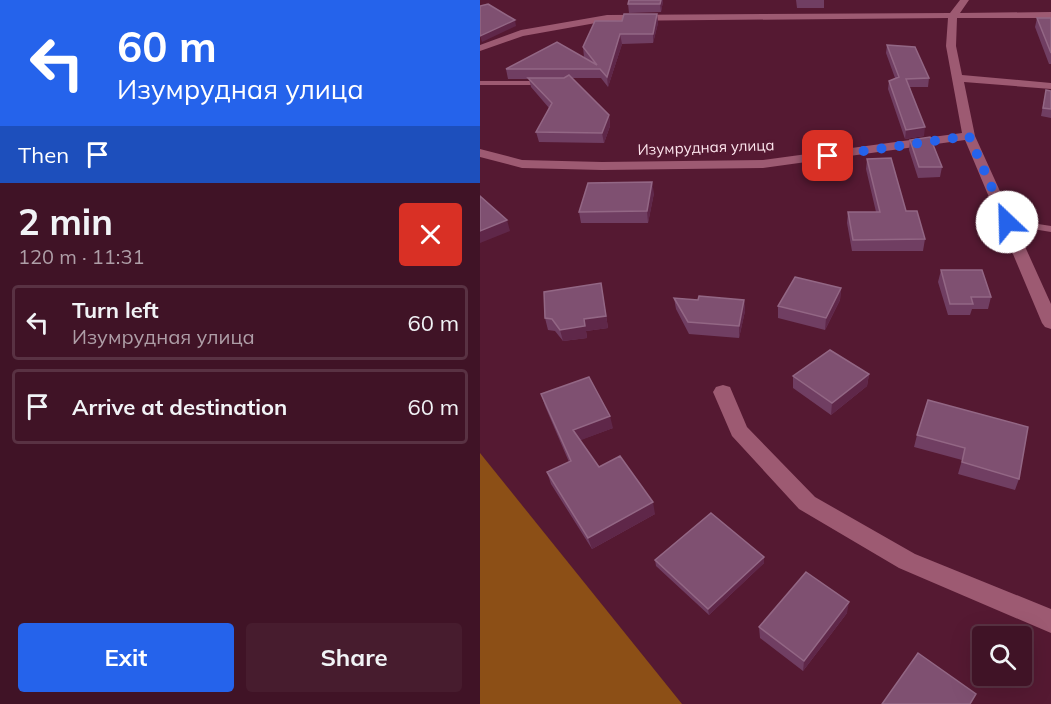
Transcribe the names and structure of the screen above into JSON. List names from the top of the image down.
{
  "streets": {
    "street": ["Изумрудная улица"]
  },
  "page": {
    "turn": ["60 m", "Изумрудная улица"],
    "then": "Then",
    "heading": ["2 min", "120 m · 11:31"],
    "list": [
      {
        "name": "Turn left",
        "note": "Изумрудная улица",
        "value": "60 m"
      },
      {
        "name": "Arrive at destination",
        "value": "60 m"
      }
    ],
    "buttons": ["Exit", "Share"]
  }
}
